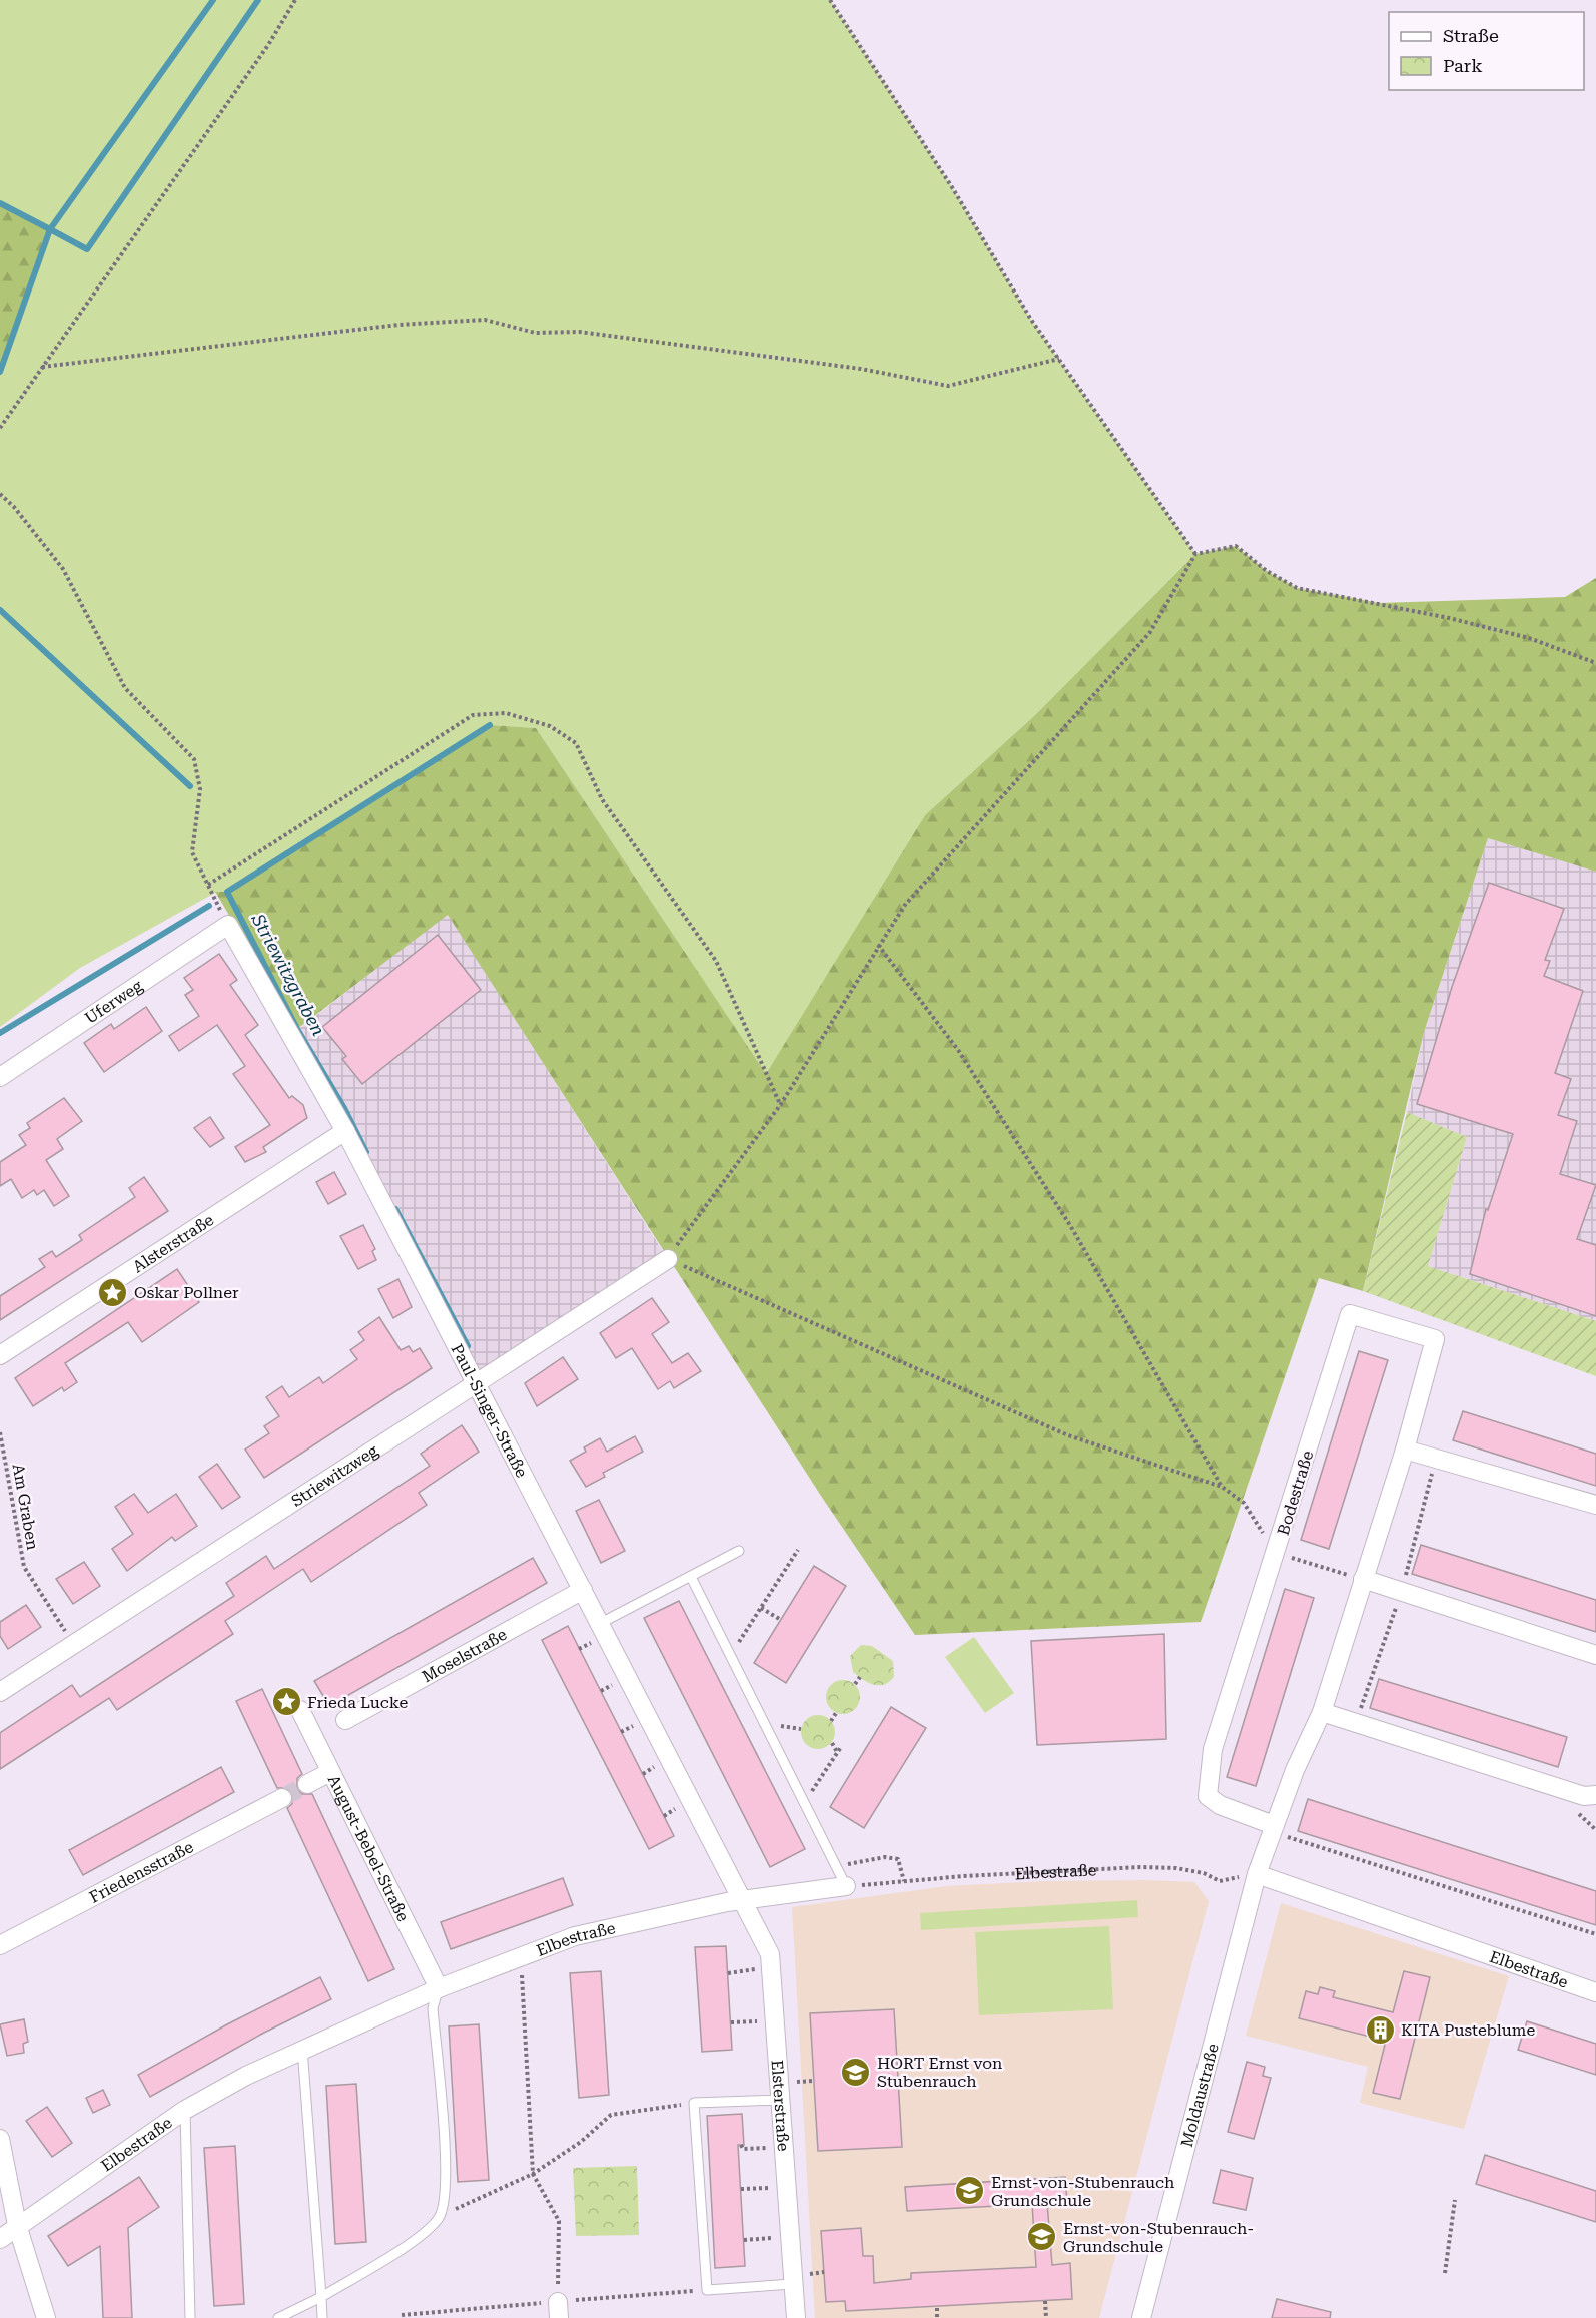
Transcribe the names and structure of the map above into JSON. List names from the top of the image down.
{
  "streets": {
    "street": [
      "Uferweg",
      "Alsterstraße",
      "Paul-Singer-Straße",
      "Striewitzweg",
      "Bodestraße",
      "Moselstraße",
      "August-Bebel-Straße",
      "Friedensstraße",
      "Elbestraße",
      "Moldaustraße",
      "Elsterstraße"
    ],
    "path": ["Am Graben"]
  },
  "crossings": [
    ["Uferweg", "Paul-Singer-Straße"],
    ["Alsterstraße", "Paul-Singer-Straße"],
    ["Paul-Singer-Straße", "Striewitzweg"],
    ["Paul-Singer-Straße", "Moselstraße"],
    ["Paul-Singer-Straße", "Elbestraße"],
    ["Paul-Singer-Straße", "Elsterstraße"],
    ["Striewitzweg", "Am Graben"],
    ["Bodestraße", "Elbestraße"],
    ["Bodestraße", "Moldaustraße"],
    ["August-Bebel-Straße", "Elbestraße"],
    ["Elbestraße", "Moldaustraße"],
    ["Elbestraße", "Elsterstraße"]
  ],
  "water": ["Striewitzgraben"],
  "places": {
    "place": ["Oskar Pollner", "Frieda Lucke"],
    "building": ["KITA Pusteblume"],
    "school or university": ["HORT Ernst von Stubenrauch", "Ernst-von-Stubenrauch Grundschule", "Ernst-von-Stubenrauch- Grundschule"]
  },
  "legend": ["Straße", "Park"]
}
